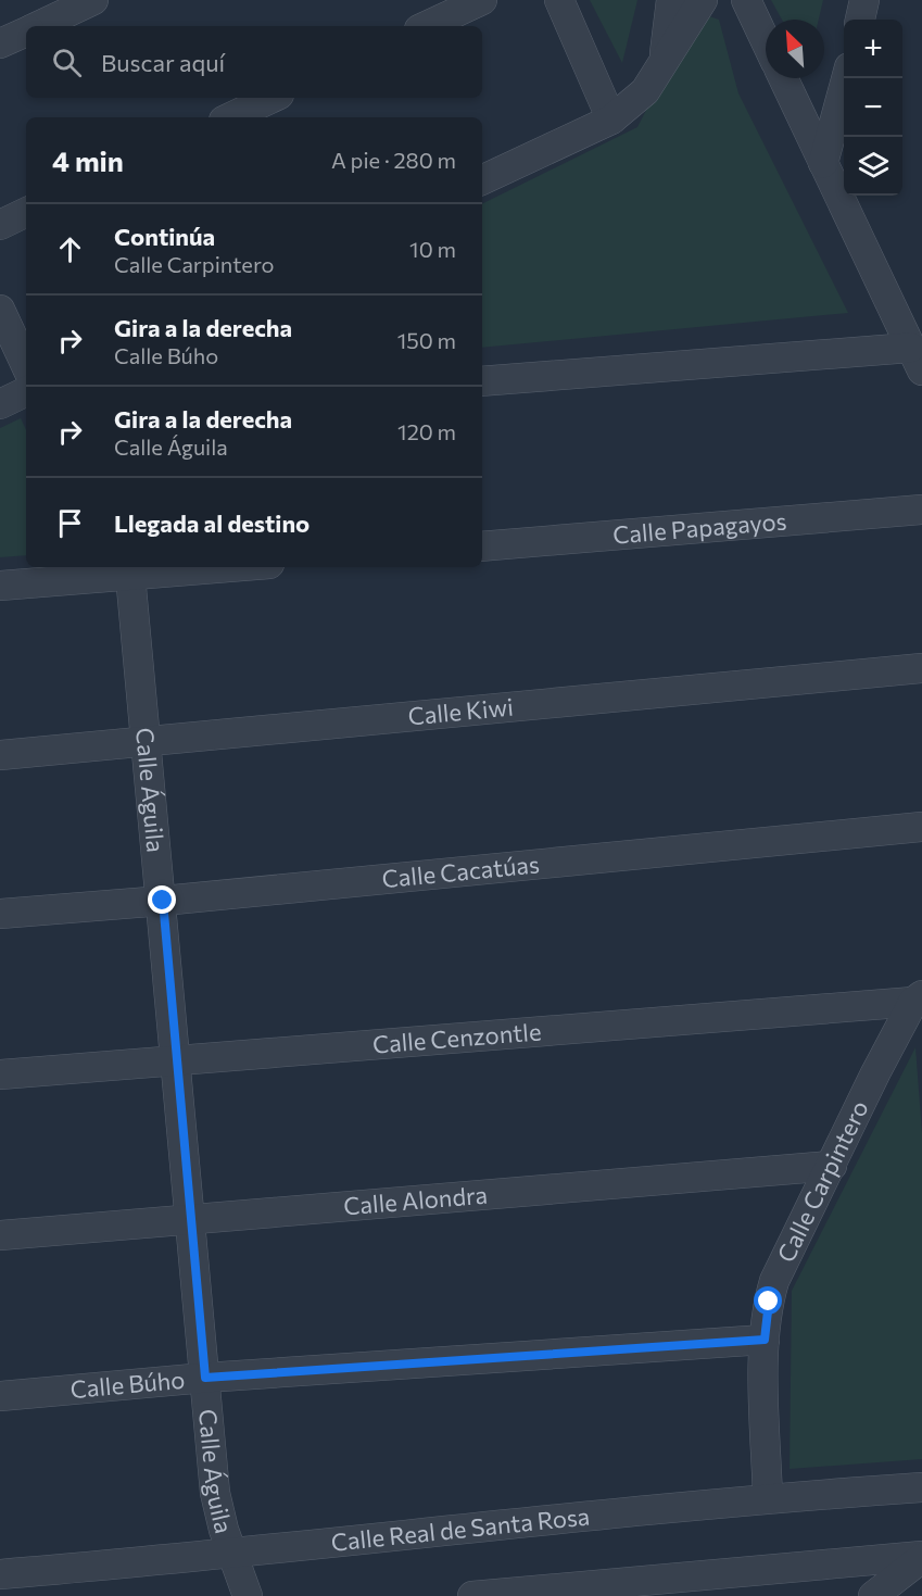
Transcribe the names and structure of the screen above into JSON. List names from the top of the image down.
{
  "streets": {
    "street": [
      "Calle Papagayos",
      "Calle Kiwi",
      "Calle Águila",
      "Calle Cacatúas",
      "Calle Cenzontle",
      "Calle Carpintero",
      "Calle Alondra",
      "Calle Búho",
      "Calle Real de Santa Rosa"
    ]
  },
  "crossings": [
    ["Calle Kiwi", "Calle Águila"],
    ["Calle Águila", "Calle Cacatúas"],
    ["Calle Águila", "Calle Cenzontle"],
    ["Calle Águila", "Calle Alondra"],
    ["Calle Águila", "Calle Búho"],
    ["Calle Águila", "Calle Real de Santa Rosa"],
    ["Calle Cenzontle", "Calle Carpintero"],
    ["Calle Carpintero", "Calle Alondra"],
    ["Calle Carpintero", "Calle Búho"],
    ["Calle Carpintero", "Calle Real de Santa Rosa"]
  ],
  "north": "top left",
  "page": {
    "map_buttons": ["+", "−"],
    "search": "Buscar aquí",
    "heading": ["4 min", "A pie · 280 m"],
    "list": [
      ["Continúa", "Calle Carpintero", "10 m"],
      ["Gira a la derecha", "Calle Búho", "150 m"],
      ["Gira a la derecha", "Calle Águila", "120 m"],
      "Llegada al destino"
    ]
  }
}
